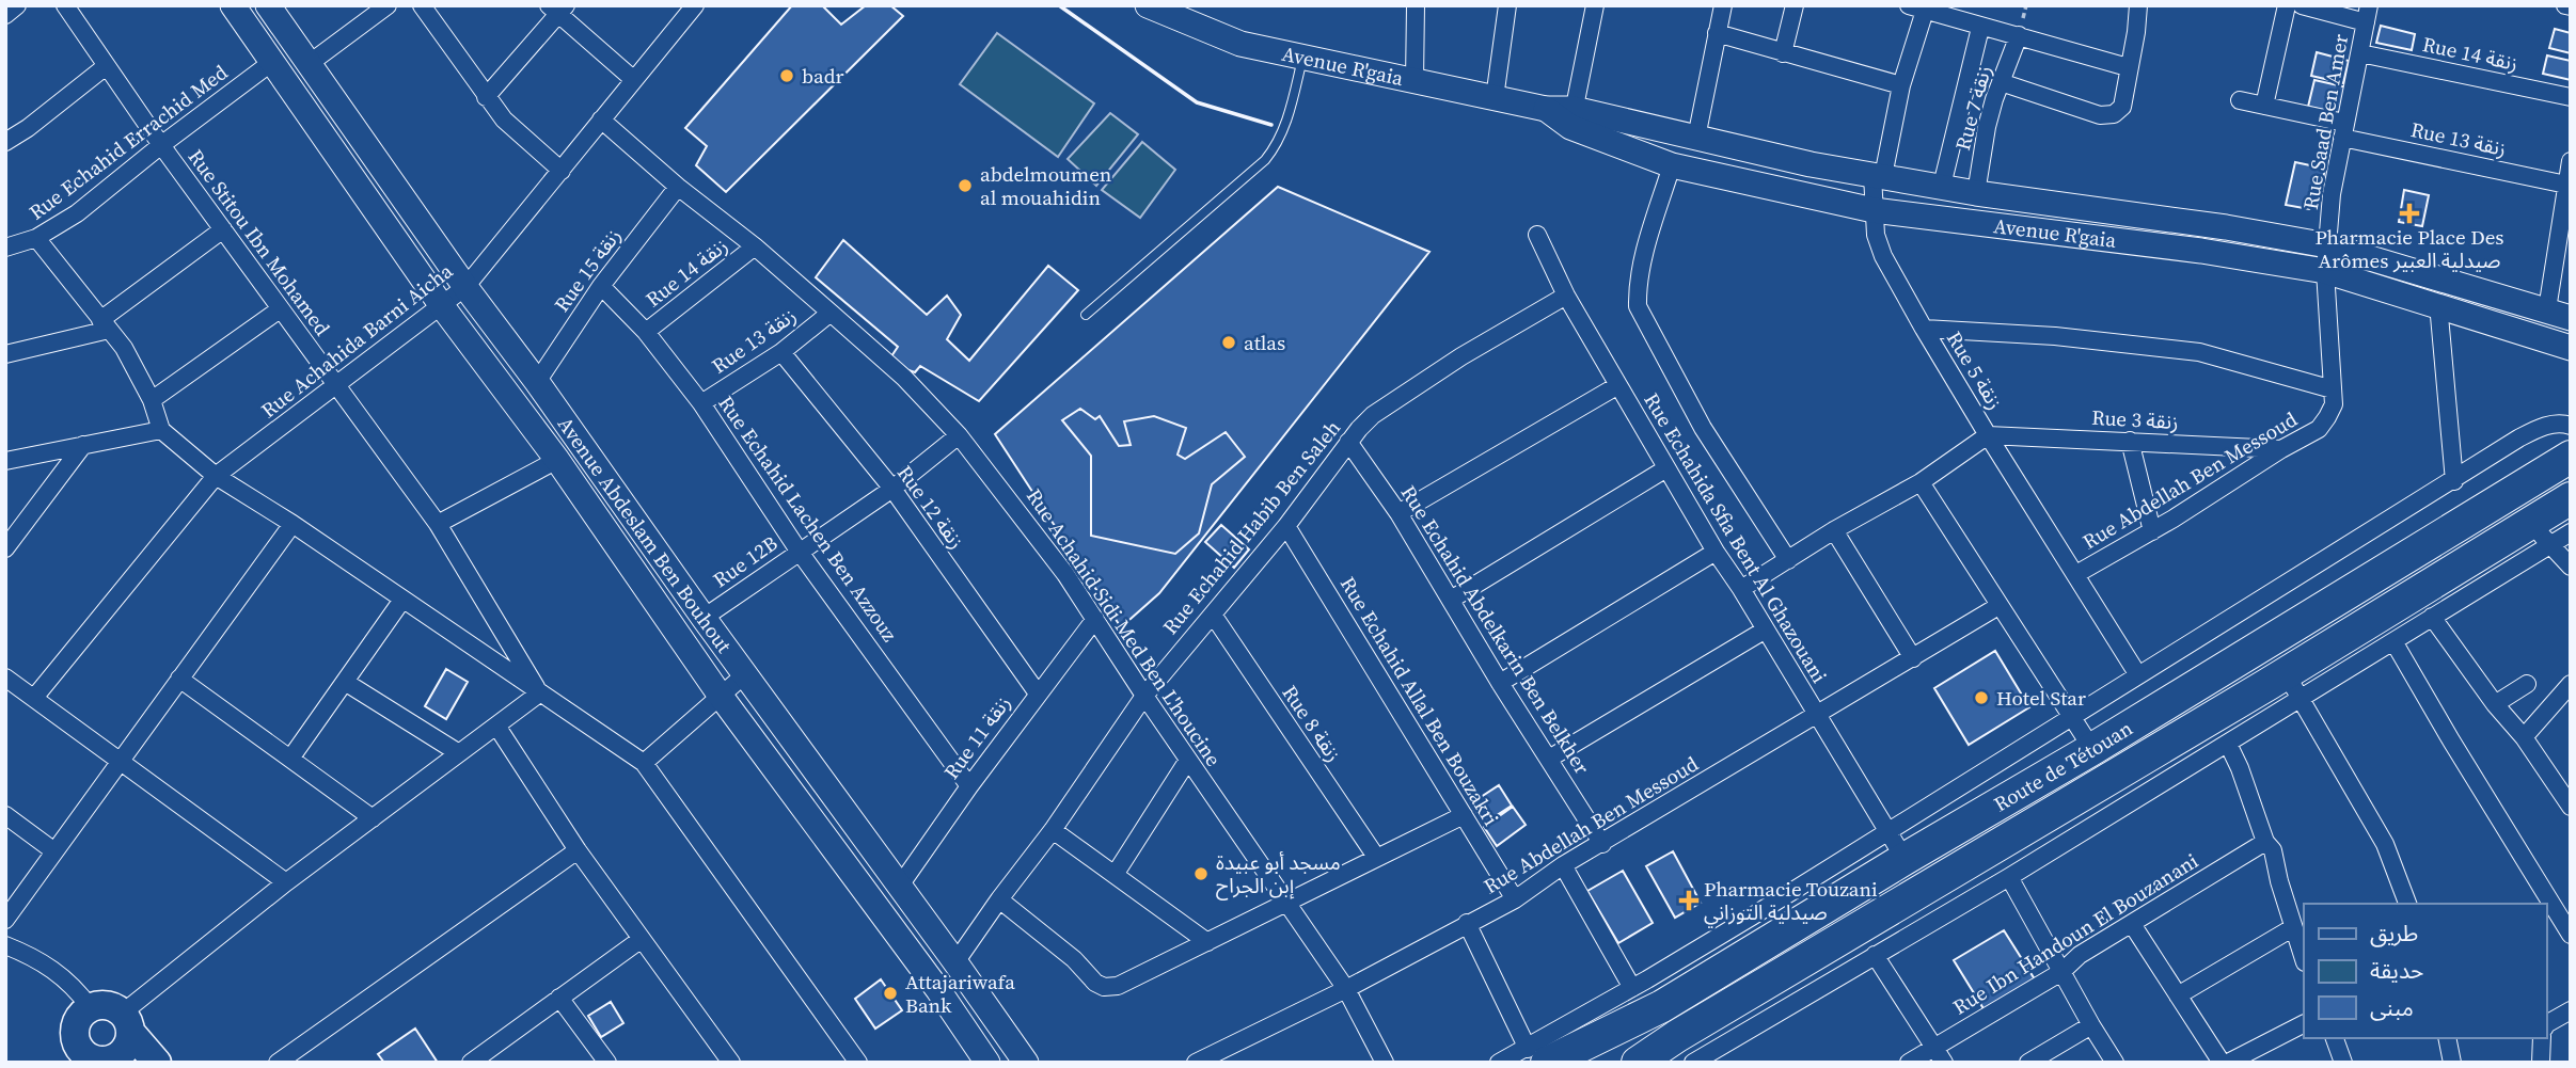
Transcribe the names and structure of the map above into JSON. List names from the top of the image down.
{
  "streets": {
    "highway": ["Route de Tétouan"],
    "main road": ["Avenue R'gaia", "Avenue Abdeslam Ben Bouhout"],
    "street": [
      "Rue 14 زنقة",
      "Rue 7 زنقة",
      "Rue Saad Ben Amer",
      "Rue 13 زنقة",
      "Rue Echahid Errachid Med",
      "Rue Stitou Ibn Mohamed",
      "Rue 15 زنقة",
      "Rue Achahida Barni Aicha",
      "Rue 5 زنقة",
      "Rue 3 زنقة",
      "Rue Abdellah Ben Messoud",
      "Rue 12 زنقة",
      "Rue Echahid Lachen Ben Azzouz",
      "Rue Echahid Habib Ben Saleh",
      "Rue Echahida Sfia Bent Al Ghazouani",
      "Rue 12B",
      "Rue Achahid Sidi Med Ben L'houcine",
      "Rue Echahid Abdelkarin Ben Belkher",
      "Rue Echahid Allal Ben Bouzakri",
      "Rue 8 زنقة",
      "Rue 11 زنقة",
      "Rue Ibn Handoun El Bouzanani"
    ]
  },
  "crossings": [
    ["Rue 14 زنقة", "Rue Saad Ben Amer"],
    ["Rue 14 زنقة", "Rue Echahid Lachen Ben Azzouz"],
    ["Rue 14 زنقة", "Rue Achahid Sidi Med Ben L'houcine"],
    ["Avenue R'gaia", "Rue 7 زنقة"],
    ["Avenue R'gaia", "Rue Saad Ben Amer"],
    ["Avenue R'gaia", "Rue 5 زنقة"],
    ["Avenue R'gaia", "Rue Abdellah Ben Messoud"],
    ["Rue Saad Ben Amer", "Rue 13 زنقة"],
    ["Rue Saad Ben Amer", "Rue Abdellah Ben Messoud"],
    ["Rue 13 زنقة", "Rue 12 زنقة"],
    ["Rue 13 زنقة", "Rue Echahid Lachen Ben Azzouz"],
    ["Rue 13 زنقة", "Rue Achahid Sidi Med Ben L'houcine"],
    ["Rue Echahid Errachid Med", "Rue Stitou Ibn Mohamed"],
    ["Rue Echahid Errachid Med", "Avenue Abdeslam Ben Bouhout"],
    ["Rue Stitou Ibn Mohamed", "Rue Achahida Barni Aicha"],
    ["Rue 15 زنقة", "Rue Echahid Lachen Ben Azzouz"],
    ["Rue 15 زنقة", "Avenue Abdeslam Ben Bouhout"],
    ["Rue 15 زنقة", "Rue Achahid Sidi Med Ben L'houcine"],
    ["Rue Achahida Barni Aicha", "Avenue Abdeslam Ben Bouhout"],
    ["Rue Achahida Barni Aicha", "Rue Achahid Sidi Med Ben L'houcine"],
    ["Rue 5 زنقة", "Rue 3 زنقة"],
    ["Rue 5 زنقة", "Rue Abdellah Ben Messoud"],
    ["Rue 3 زنقة", "Rue Abdellah Ben Messoud"],
    ["Rue Abdellah Ben Messoud", "Rue Echahida Sfia Bent Al Ghazouani"],
    ["Rue Abdellah Ben Messoud", "Rue Achahid Sidi Med Ben L'houcine"],
    ["Rue Abdellah Ben Messoud", "Rue Echahid Abdelkarin Ben Belkher"],
    ["Rue Abdellah Ben Messoud", "Rue Echahid Allal Ben Bouzakri"],
    ["Rue 12 زنقة", "Rue 12B"],
    ["Rue 12 زنقة", "Rue 11 زنقة"],
    ["Rue Echahid Lachen Ben Azzouz", "Rue 12B"],
    ["Rue Echahid Lachen Ben Azzouz", "Rue 11 زنقة"],
    ["Rue Echahid Habib Ben Saleh", "Avenue Abdeslam Ben Bouhout"],
    ["Rue Echahid Habib Ben Saleh", "Rue Echahida Sfia Bent Al Ghazouani"],
    ["Rue Echahid Habib Ben Saleh", "Rue Achahid Sidi Med Ben L'houcine"],
    ["Rue Echahid Habib Ben Saleh", "Rue Echahid Abdelkarin Ben Belkher"],
    ["Rue Echahid Habib Ben Saleh", "Rue Echahid Allal Ben Bouzakri"],
    ["Rue Echahid Habib Ben Saleh", "Rue 8 زنقة"],
    ["Avenue Abdeslam Ben Bouhout", "Rue 12B"],
    ["Avenue Abdeslam Ben Bouhout", "Rue 11 زنقة"],
    ["Rue Echahida Sfia Bent Al Ghazouani", "Route de Tétouan"],
    ["Rue 12B", "Rue Achahid Sidi Med Ben L'houcine"],
    ["Rue Achahid Sidi Med Ben L'houcine", "Rue 11 زنقة"]
  ],
  "places": {
    "other": [
      "badr",
      "abdelmoumen al mouahidin",
      "atlas",
      "Hotel Star",
      "مسجد أبو عبيدة إبن الجراح",
      "Attajariwafa Bank"
    ],
    "health": ["Pharmacie Place Des Arômes صيدلية العبير", "Pharmacie Touzani صيدلية التوزاني"]
  },
  "legend": ["طريق", "حديقة", "مبنى"]
}
